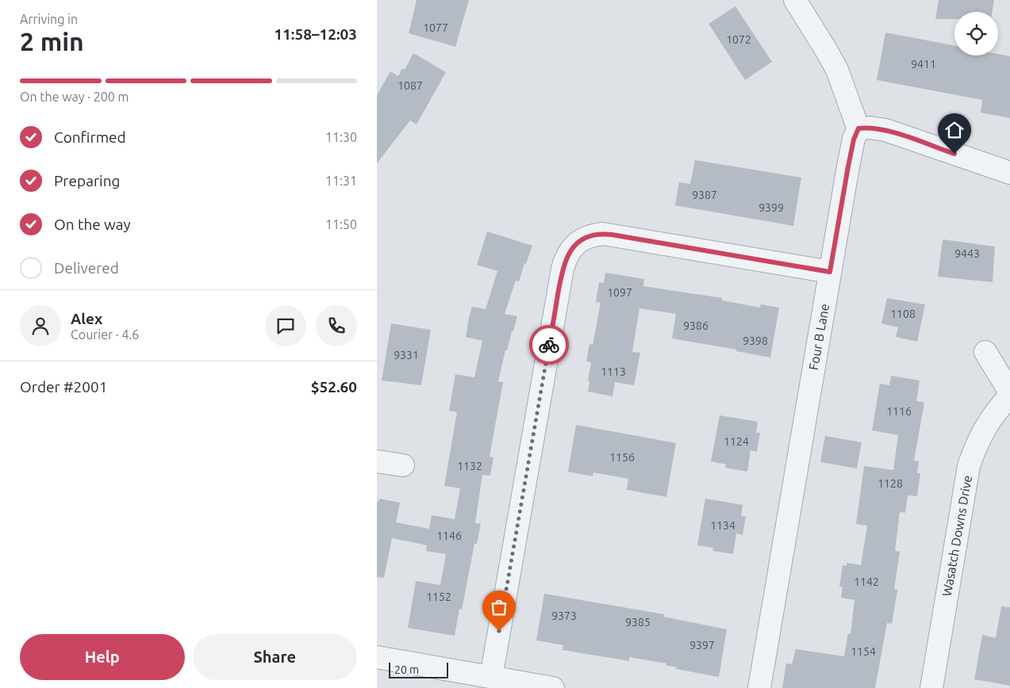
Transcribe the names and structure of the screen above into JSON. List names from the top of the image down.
{
  "streets": {
    "street": ["Four B Lane", "Wasatch Downs Drive"]
  },
  "house_numbers": [
    "1077",
    "1072",
    "9411",
    "1087",
    "9387",
    "9399",
    "9443",
    "1097",
    "1108",
    "9386",
    "9398",
    "9331",
    "1113",
    "1116",
    "1124",
    "1156",
    "1132",
    "1128",
    "1134",
    "1146",
    "1142",
    "1152",
    "9373",
    "9385",
    "9397",
    "1154"
  ],
  "scale_bar": "20 m",
  "page": {
    "heading": ["2 min", "Arriving in", "11:58–12:03"],
    "panel": [
      "Alex",
      "Courier · 4.6",
      "Order #2001",
      "$52.60"
    ],
    "bar": "On the way · 200 m",
    "list": [
      ["Confirmed", "11:30"],
      ["Preparing", "11:31"],
      ["On the way", "11:50"],
      "Delivered"
    ],
    "buttons": ["Help", "Share"],
    "scale": "20 m"
  }
}
